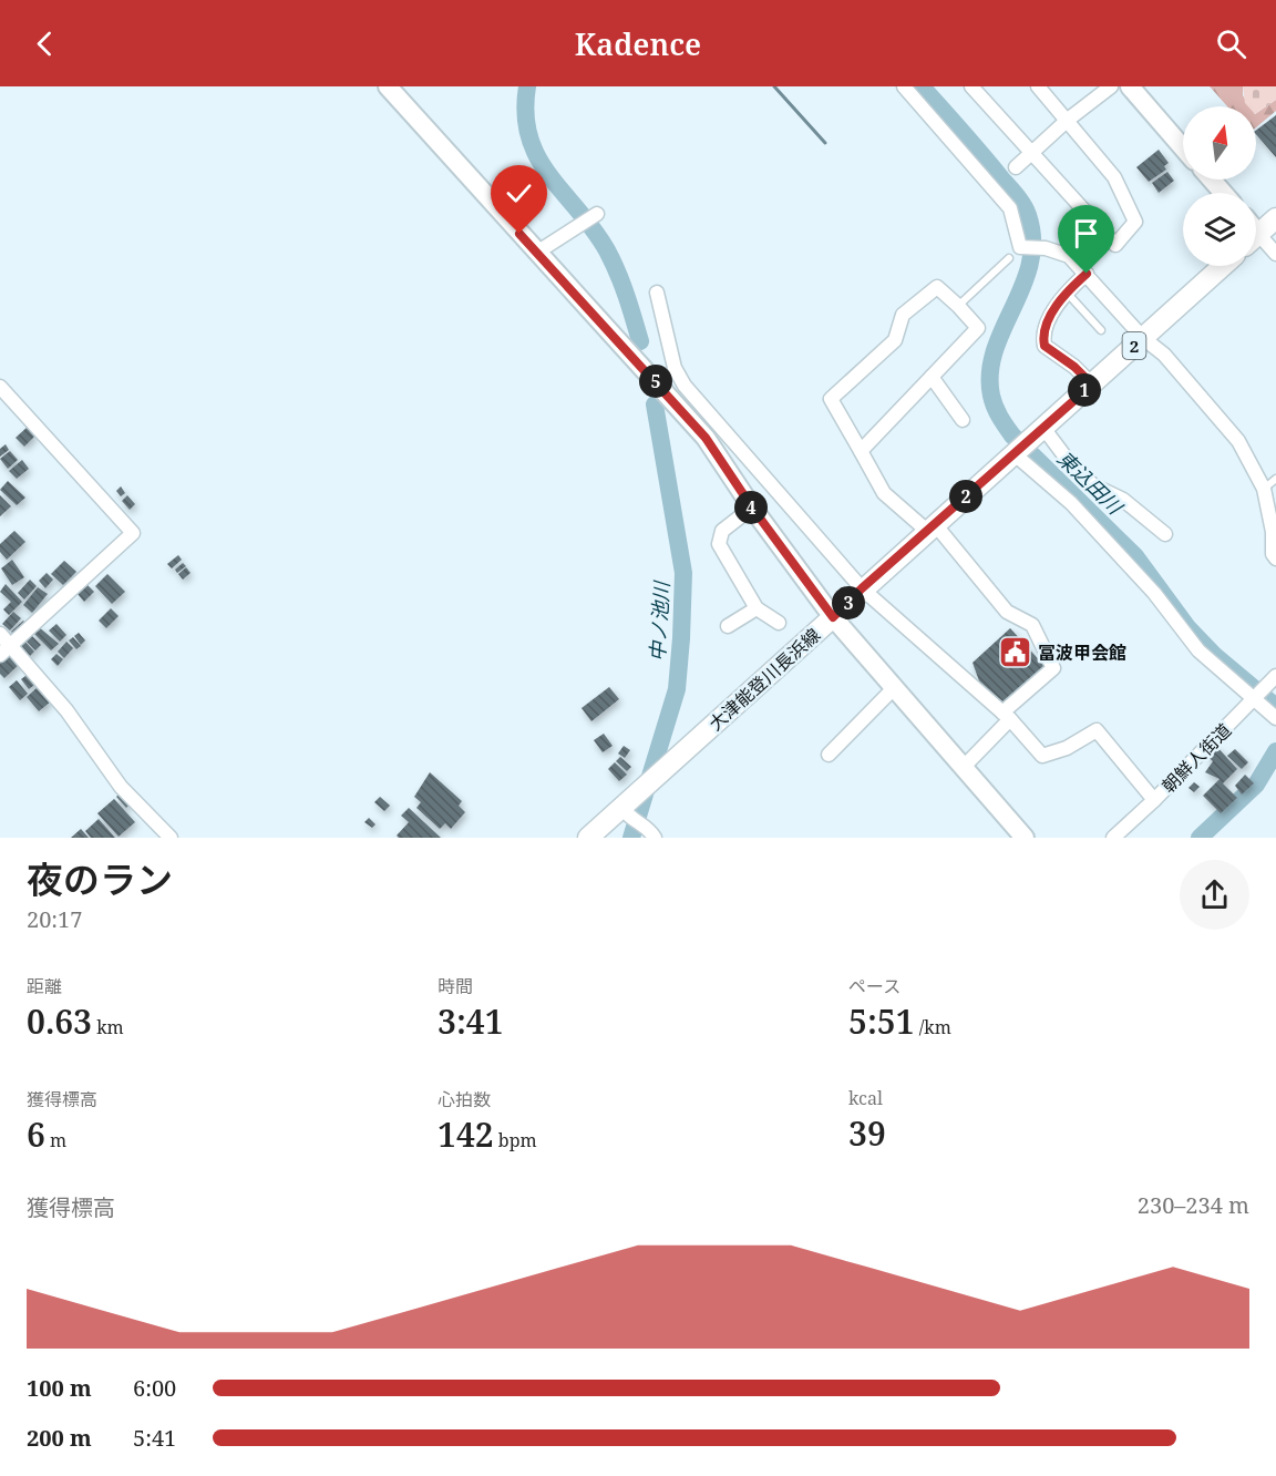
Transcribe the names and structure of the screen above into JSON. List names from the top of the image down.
{
  "streets": {
    "main road": ["2", "大津能登川長浜線"],
    "street": ["朝鮮人街道"]
  },
  "water": ["東込田川", "中ノ池川"],
  "places": {
    "public building": ["冨波甲会館"]
  },
  "north": "top",
  "page": {
    "header": "Kadence",
    "pins": [
      "5",
      "1",
      "2",
      "4",
      "3"
    ],
    "heading": ["夜のラン", "20:17"],
    "stats": [
      ["距離", "0.63 km"],
      ["時間", "3:41"],
      ["ペース", "5:51 /km"],
      ["獲得標高", "6 m"],
      ["心拍数", "142 bpm"],
      ["kcal", "39"]
    ],
    "chart": ["獲得標高", "230–234 m"],
    "list": [
      {
        "name": "100 m",
        "note": "6:00"
      },
      {
        "name": "200 m",
        "note": "5:41"
      }
    ]
  }
}
